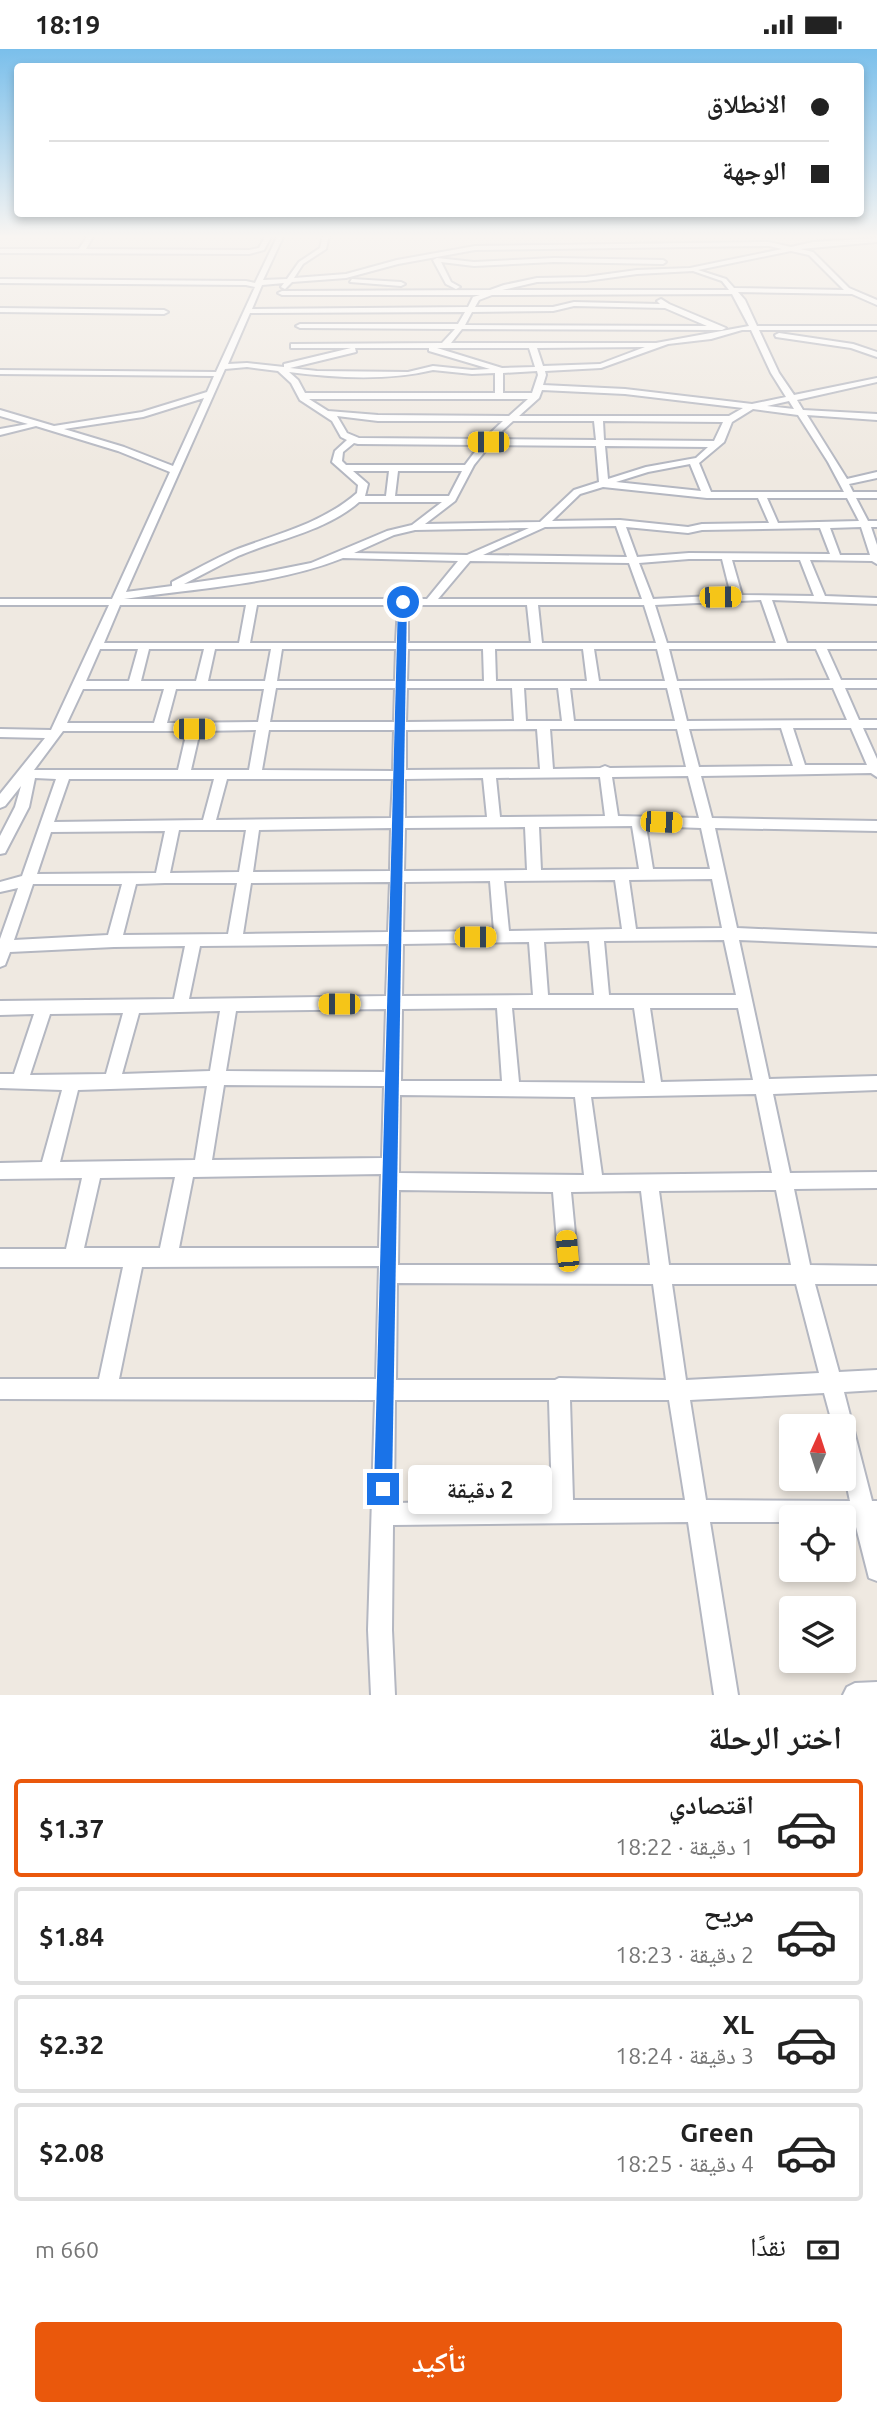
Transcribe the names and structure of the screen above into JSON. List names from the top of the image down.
{
  "north": "top",
  "page": {
    "status": "18:19",
    "banner": ["الانطلاق", "الوجهة"],
    "bubble": "2 دقيقة",
    "heading": "اختر الرحلة",
    "list": [
      {
        "name": "اقتصادي",
        "note": "1 دقيقة · 18:22",
        "value": "$1.37"
      },
      {
        "name": "مريح",
        "note": "2 دقيقة · 18:23",
        "value": "$1.84"
      },
      {
        "name": "XL",
        "note": "3 دقيقة · 18:24",
        "value": "$2.32"
      },
      {
        "name": "Green",
        "note": "4 دقيقة · 18:25",
        "value": "$2.08"
      }
    ],
    "pay": ["نقدًا", "660 m"],
    "buttons": "تأكيد"
  }
}
